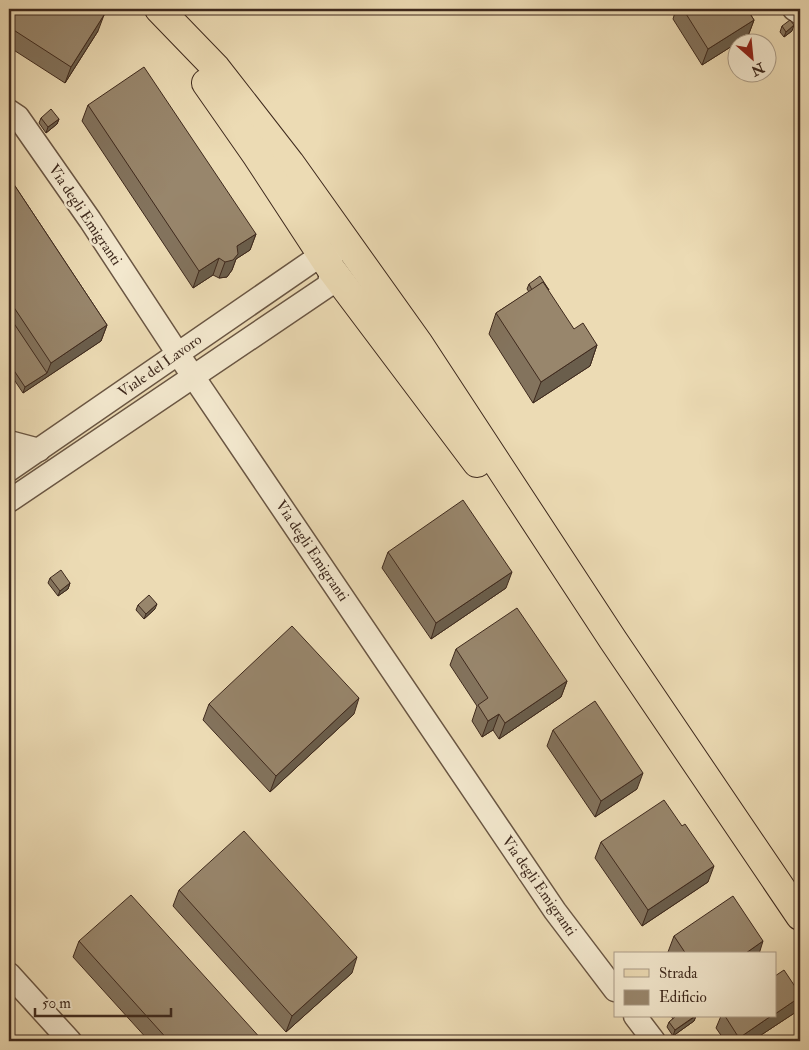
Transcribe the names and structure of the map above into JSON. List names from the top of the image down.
{
  "streets": {
    "street": ["Via degli Emigranti", "Viale del Lavoro"]
  },
  "crossings": [
    ["Via degli Emigranti", "Viale del Lavoro"]
  ],
  "legend": ["Strada", "Edificio"],
  "scale_bar": "50 m",
  "north": "bottom right"
}
